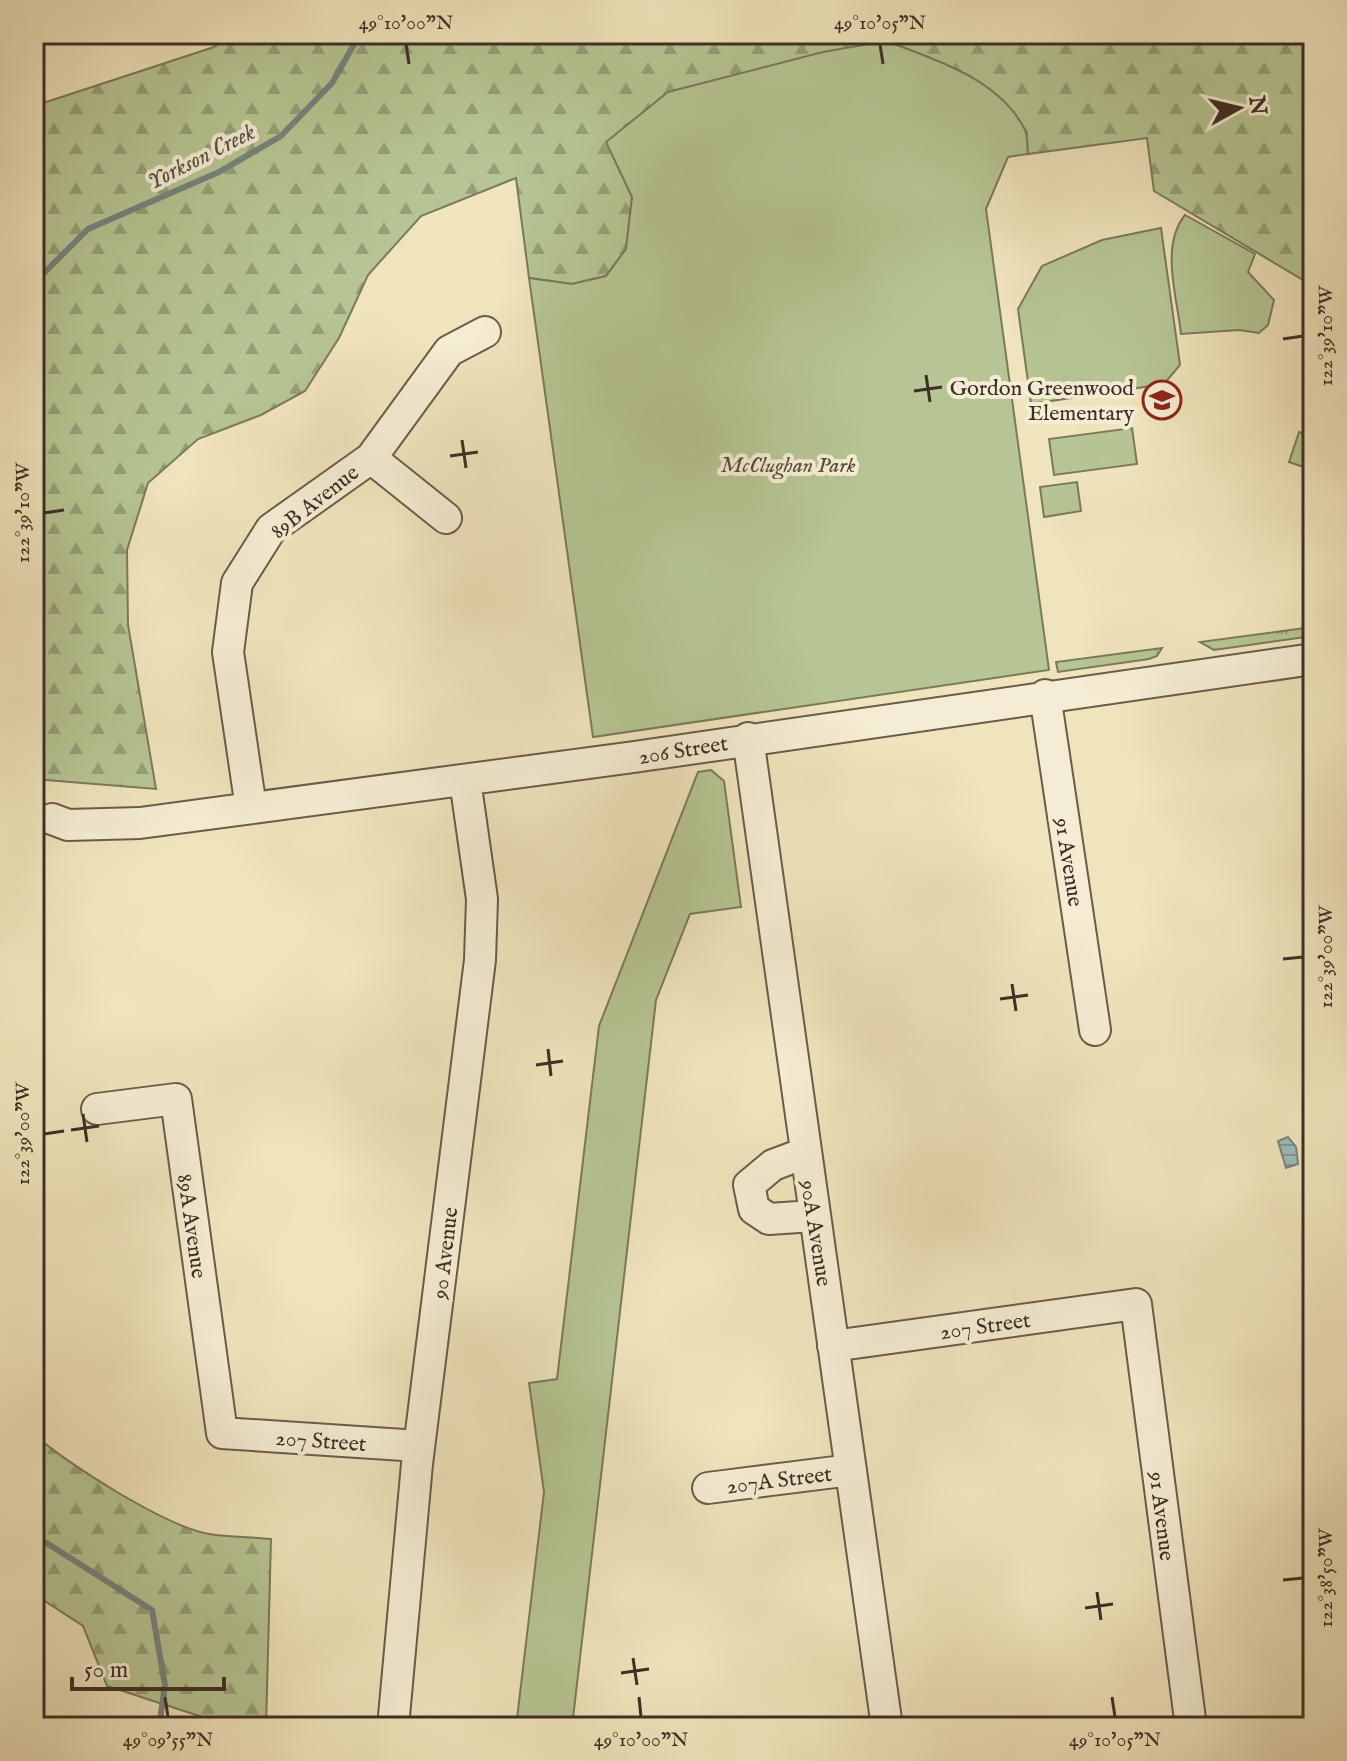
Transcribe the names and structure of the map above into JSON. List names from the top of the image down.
{
  "streets": {
    "street": [
      "89B Avenue",
      "206 Street",
      "91 Avenue",
      "89A Avenue",
      "90A Avenue",
      "90 Avenue",
      "207 Street",
      "207A Street"
    ]
  },
  "crossings": [
    ["89B Avenue", "206 Street"],
    ["206 Street", "91 Avenue"],
    ["206 Street", "90A Avenue"],
    ["206 Street", "90 Avenue"],
    ["91 Avenue", "207 Street"],
    ["89A Avenue", "207 Street"],
    ["90A Avenue", "207 Street"],
    ["90A Avenue", "207A Street"],
    ["90 Avenue", "207 Street"]
  ],
  "water": ["Yorkson Creek"],
  "parks": ["McClughan Park"],
  "places": {
    "school or university": ["Gordon Greenwood Elementary"]
  },
  "scale_bar": "50 m",
  "north": "right",
  "coordinates": [
    "49°10'00\"N",
    "49°10'05\"N",
    "122°39'10\"W",
    "122°39'00\"W",
    "122°38'50\"W",
    "49°09'55\"N"
  ]
}
